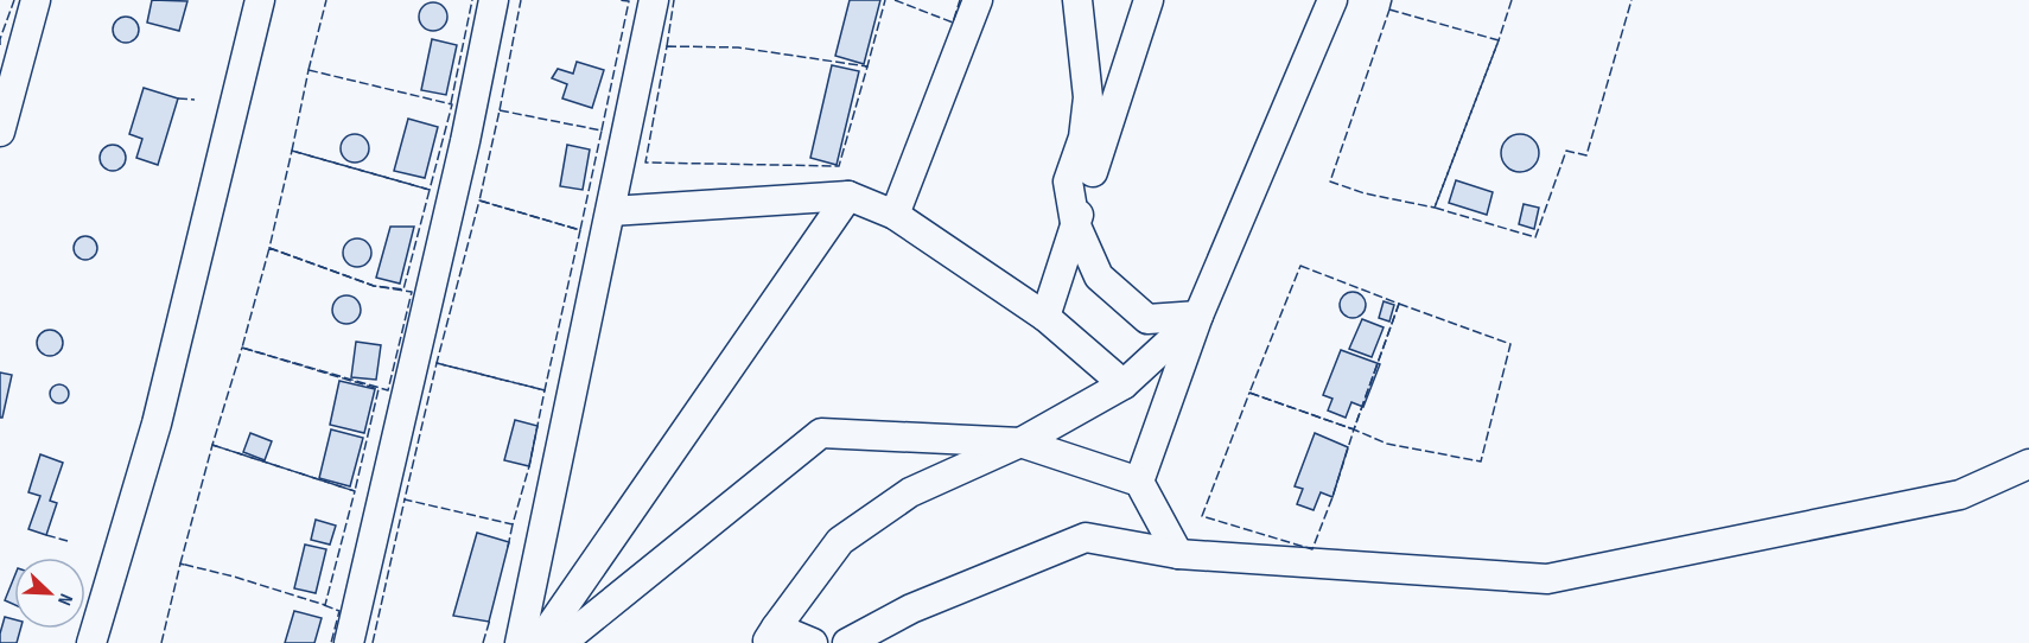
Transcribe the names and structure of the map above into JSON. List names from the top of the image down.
{
  "north": "bottom right"
}
